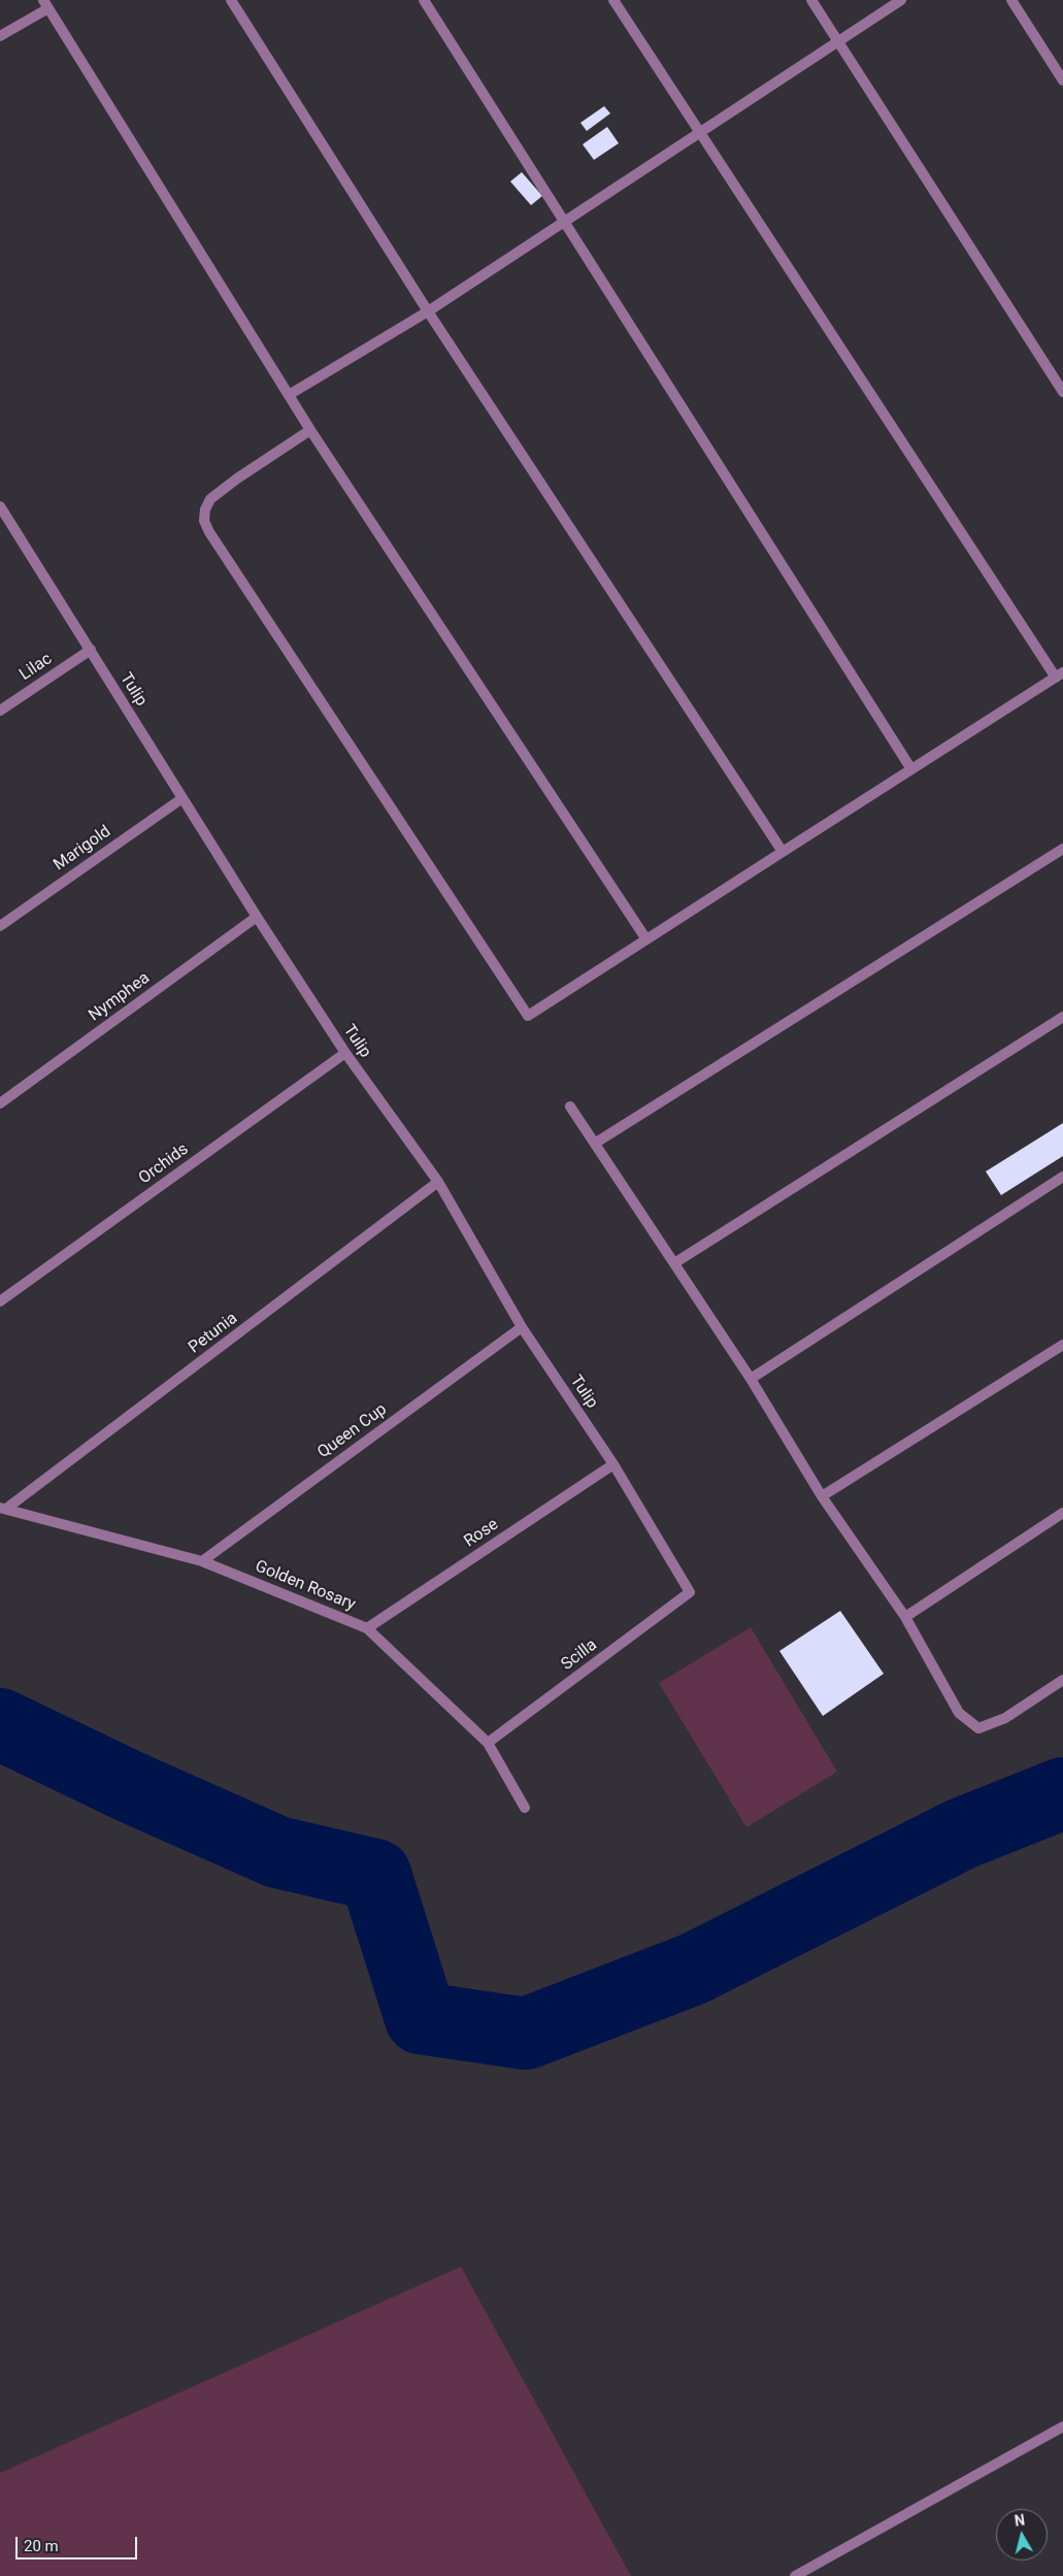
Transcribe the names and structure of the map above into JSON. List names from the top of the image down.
{
  "streets": {
    "street": [
      "Lilac",
      "Tulip",
      "Marigold",
      "Nymphea",
      "Orchids",
      "Petunia",
      "Queen Cup",
      "Rose",
      "Golden Rosary",
      "Scilla"
    ]
  },
  "crossings": [
    ["Lilac", "Tulip"],
    ["Tulip", "Marigold"],
    ["Tulip", "Nymphea"],
    ["Tulip", "Orchids"],
    ["Tulip", "Petunia"],
    ["Tulip", "Queen Cup"],
    ["Tulip", "Rose"],
    ["Tulip", "Scilla"],
    ["Petunia", "Golden Rosary"],
    ["Queen Cup", "Golden Rosary"],
    ["Rose", "Golden Rosary"],
    ["Golden Rosary", "Scilla"]
  ],
  "scale_bar": "20 m",
  "north": "top"
}
